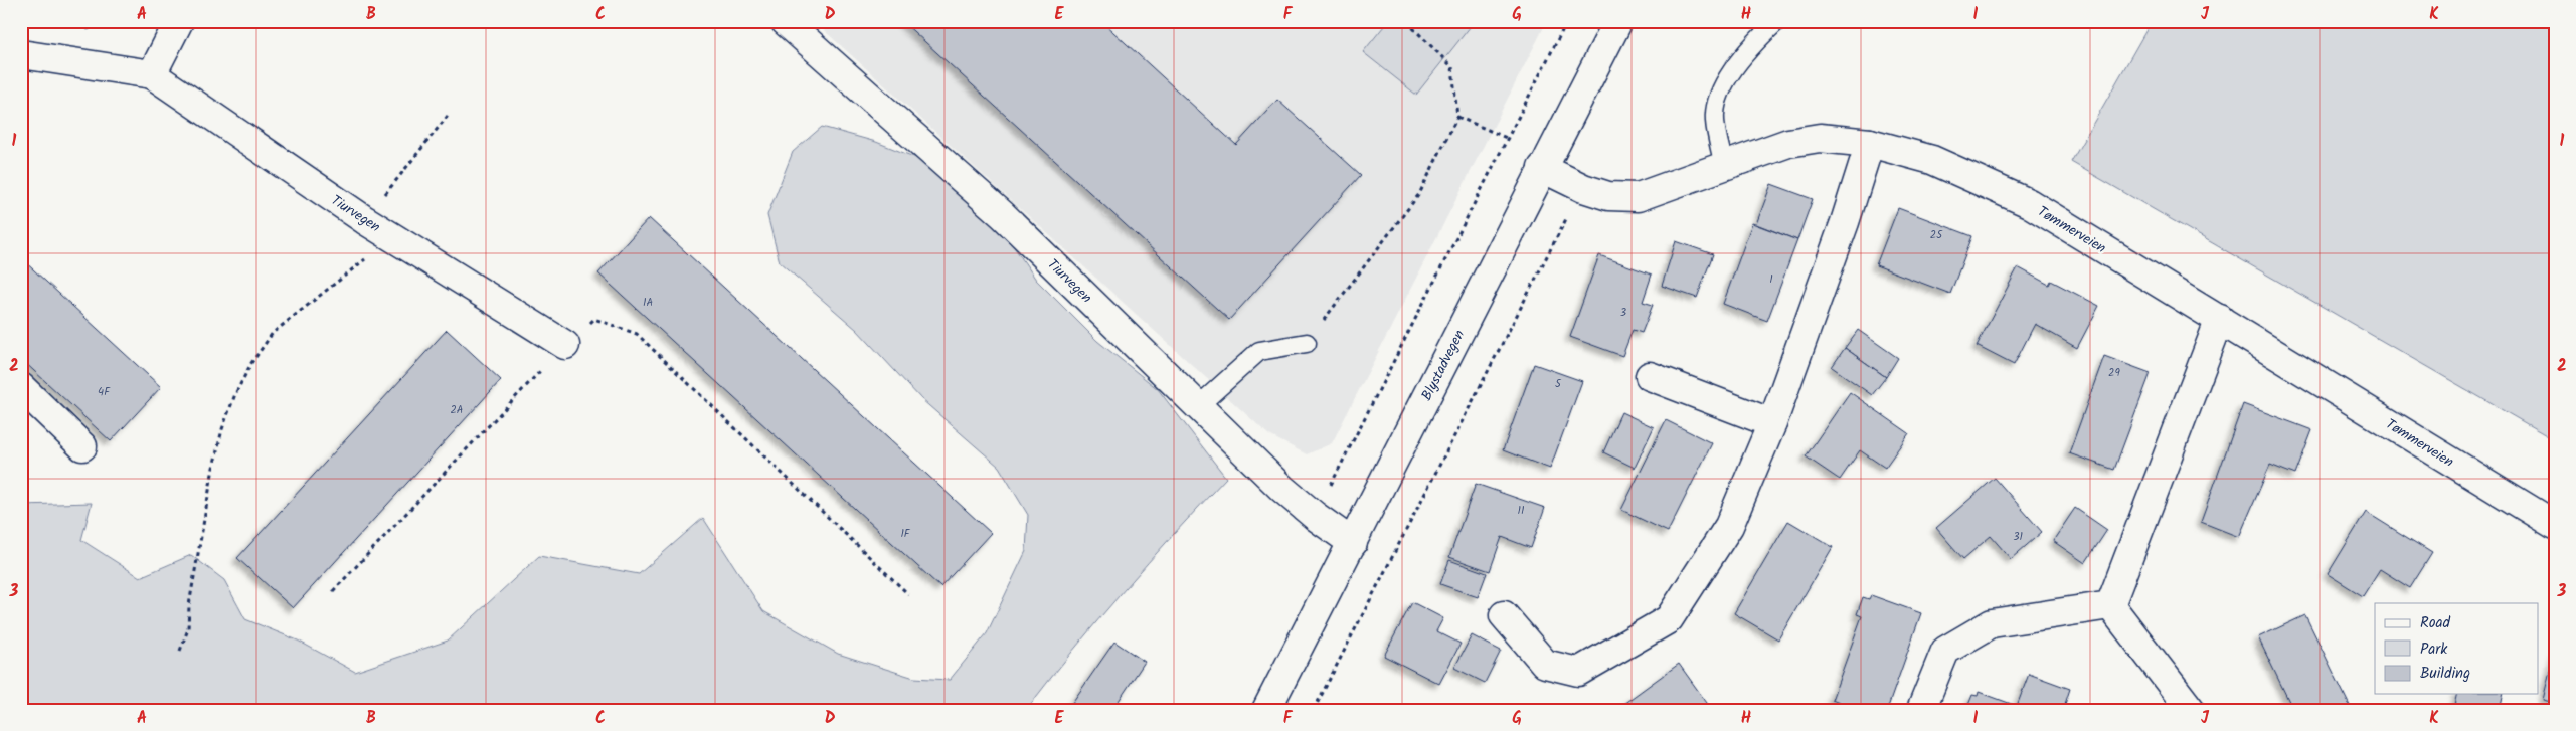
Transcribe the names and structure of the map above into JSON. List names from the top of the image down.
{
  "streets": {
    "street": ["Tiurvegen", "Tømmerveien", "Blystadvegen"]
  },
  "crossings": [
    ["Tiurvegen", "Blystadvegen"],
    ["Tømmerveien", "Blystadvegen"]
  ],
  "house_numbers": [
    "25",
    "1",
    "1A",
    "3",
    "29",
    "5",
    "4F",
    "2A",
    "11",
    "1F",
    "31"
  ],
  "legend": ["Road", "Park", "Building"],
  "grid": {
    "columns": [
      "A",
      "B",
      "C",
      "D",
      "E",
      "F",
      "G",
      "H",
      "I",
      "J",
      "K"
    ],
    "rows": ["1", "2", "3"]
  }
}
